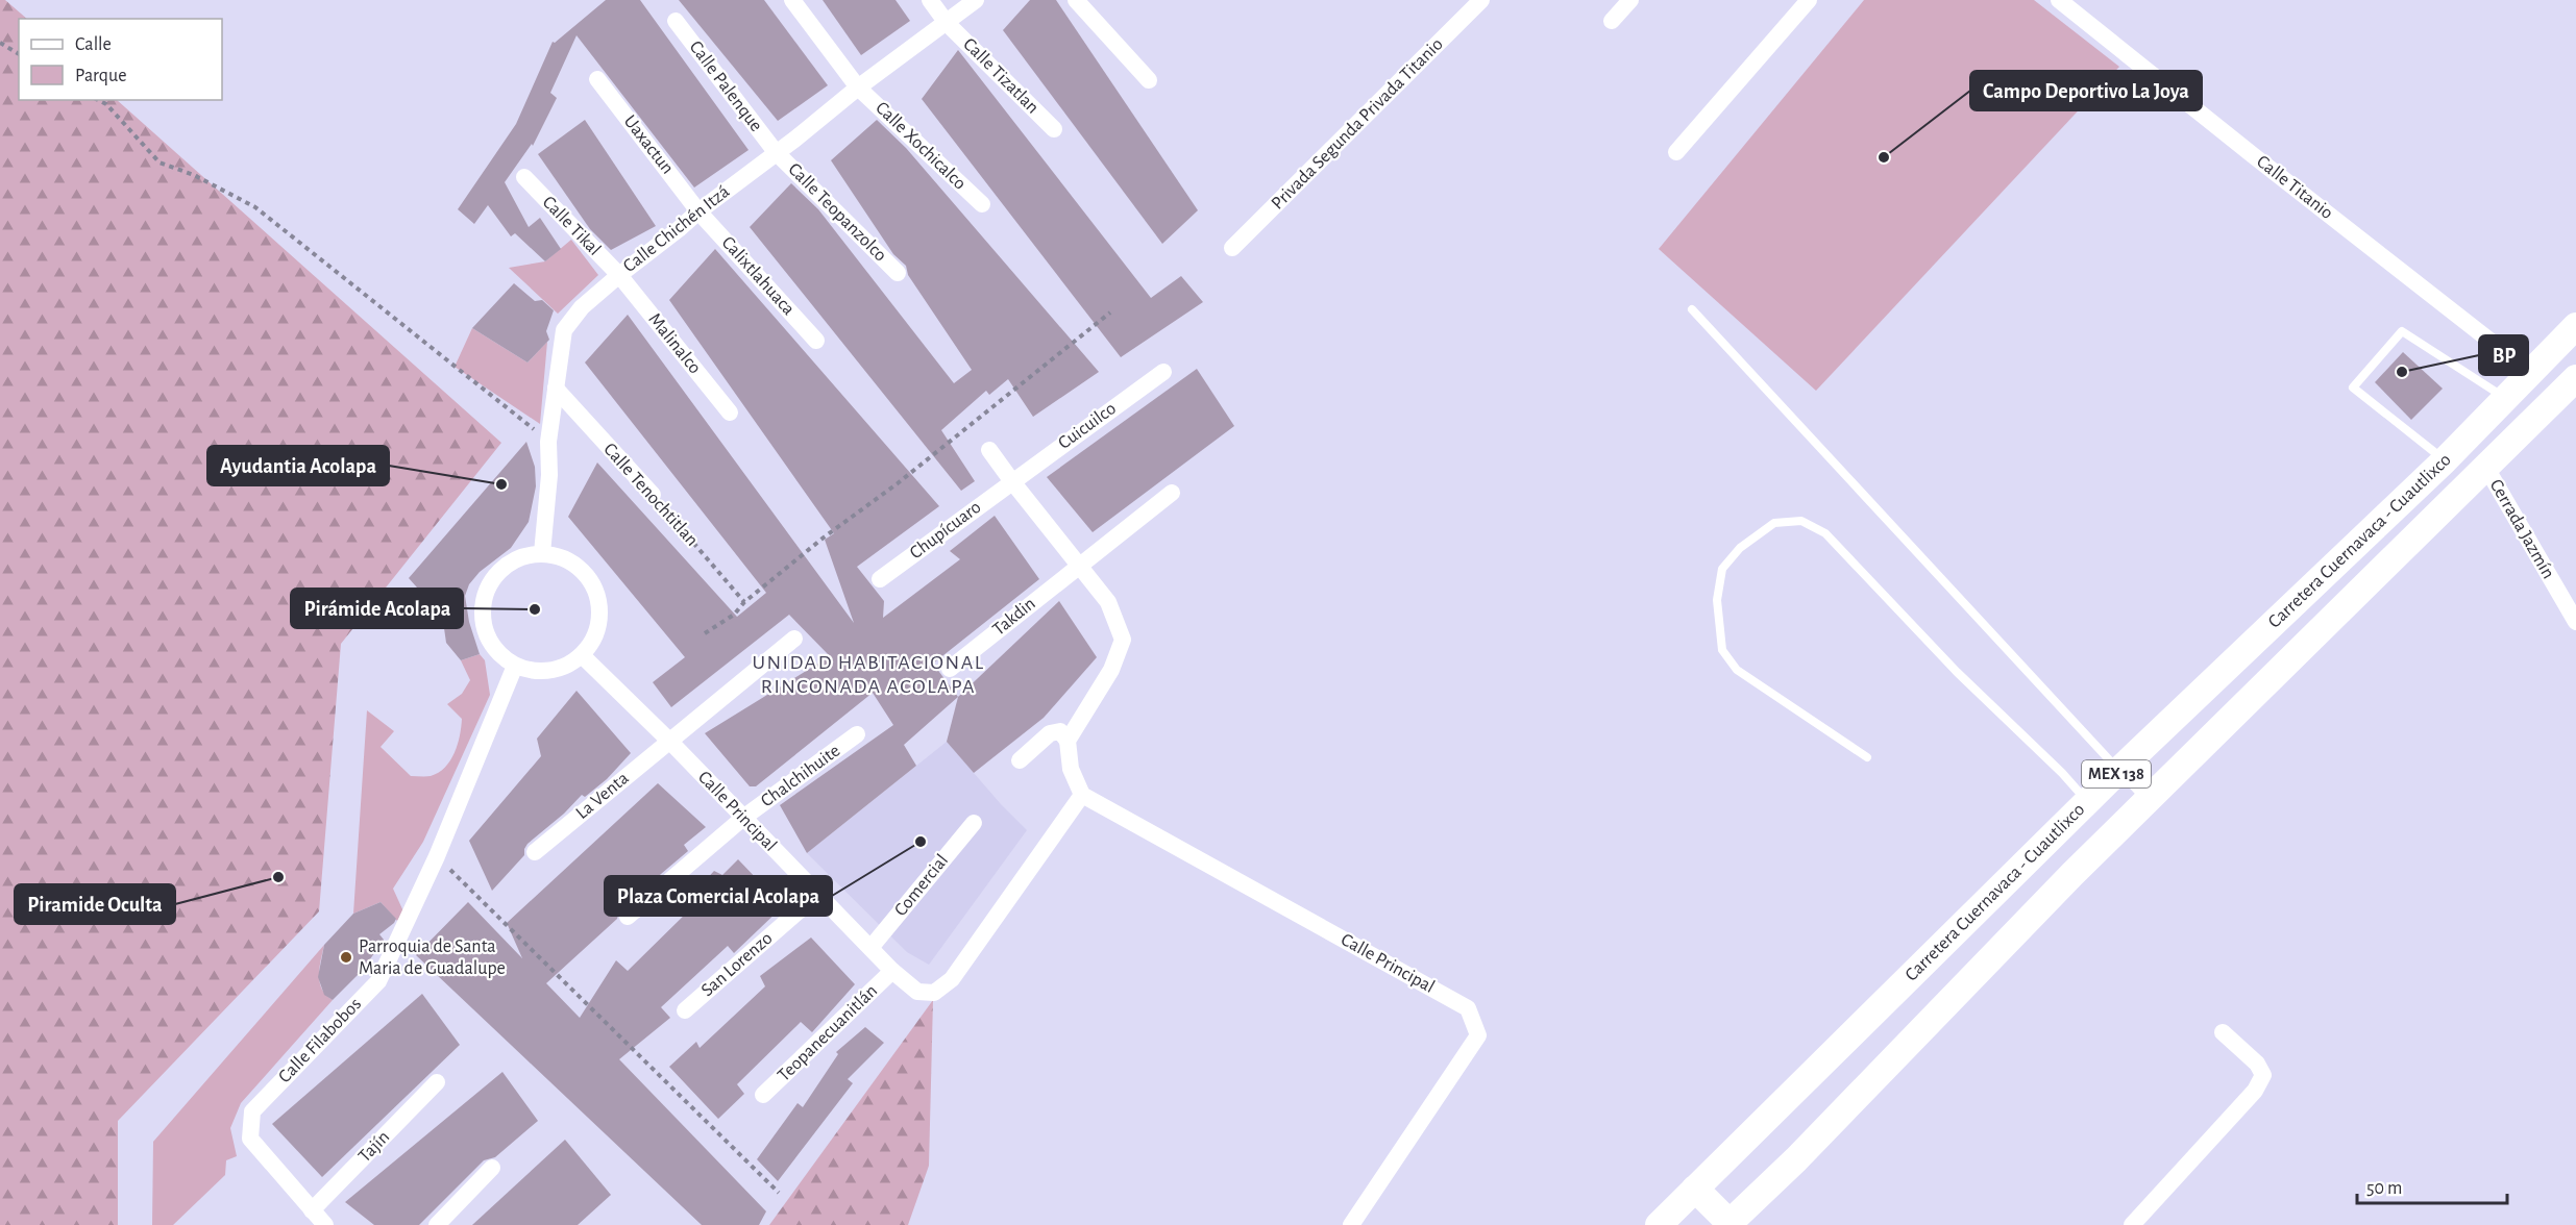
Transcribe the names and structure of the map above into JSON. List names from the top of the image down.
{
  "streets": {
    "main road": ["Carretera Cuernavaca - Cuautlixco", "MEX 138"],
    "street": [
      "Calle Tizatlan",
      "Calle Palenque",
      "Privada Segunda Privada Titanio",
      "Uaxactun",
      "Calle Xochicalco",
      "Calle Titanio",
      "Calle Teopanzolco",
      "Calle Tikal",
      "Calle Chichén Itzá",
      "Calixtlahuaca",
      "Malinalco",
      "Cuicuilco",
      "Calle Tenochtitlan",
      "Cerrada Jazmín",
      "Chupícuaro",
      "Takdin",
      "Chalchihuite",
      "La Venta",
      "Calle Principal",
      "Comercial",
      "San Lorenzo",
      "Teopanecuanitlán",
      "Calle Filabobos",
      "Tajín"
    ]
  },
  "crossings": [
    ["Calle Tizatlan", "Calle Chichén Itzá"],
    ["Calle Palenque", "Calle Teopanzolco"],
    ["Calle Palenque", "Calle Chichén Itzá"],
    ["Uaxactun", "Calle Chichén Itzá"],
    ["Uaxactun", "Calixtlahuaca"],
    ["Calle Xochicalco", "Calle Chichén Itzá"],
    ["Calle Titanio", "Carretera Cuernavaca - Cuautlixco"],
    ["Calle Teopanzolco", "Calle Chichén Itzá"],
    ["Calle Tikal", "Calle Chichén Itzá"],
    ["Calle Tikal", "Malinalco"],
    ["Calle Chichén Itzá", "Calixtlahuaca"],
    ["Calle Chichén Itzá", "Malinalco"],
    ["Calle Chichén Itzá", "Calle Tenochtitlan"],
    ["Calle Chichén Itzá", "Calle Principal"],
    ["Calle Chichén Itzá", "Calle Filabobos"],
    ["Cuicuilco", "Chupícuaro"],
    ["Cerrada Jazmín", "Carretera Cuernavaca - Cuautlixco"],
    ["Chalchihuite", "Calle Principal"],
    ["La Venta", "Calle Principal"],
    ["Calle Principal", "Comercial"],
    ["Calle Principal", "San Lorenzo"],
    ["Calle Principal", "Teopanecuanitlán"],
    ["Calle Principal", "Calle Filabobos"],
    ["Calle Filabobos", "Tajín"]
  ],
  "districts": ["UNIDAD HABITACIONAL RINCONADA ACOLAPA"],
  "places": [
    "Campo Deportivo La Joya",
    "BP",
    "Ayudantia Acolapa",
    "Pirámide Acolapa",
    "Plaza Comercial Acolapa",
    "Piramide Oculta",
    "Parroquia de Santa Maria de Guadalupe"
  ],
  "legend": ["Calle", "Parque"],
  "scale_bar": "50 m"
}
